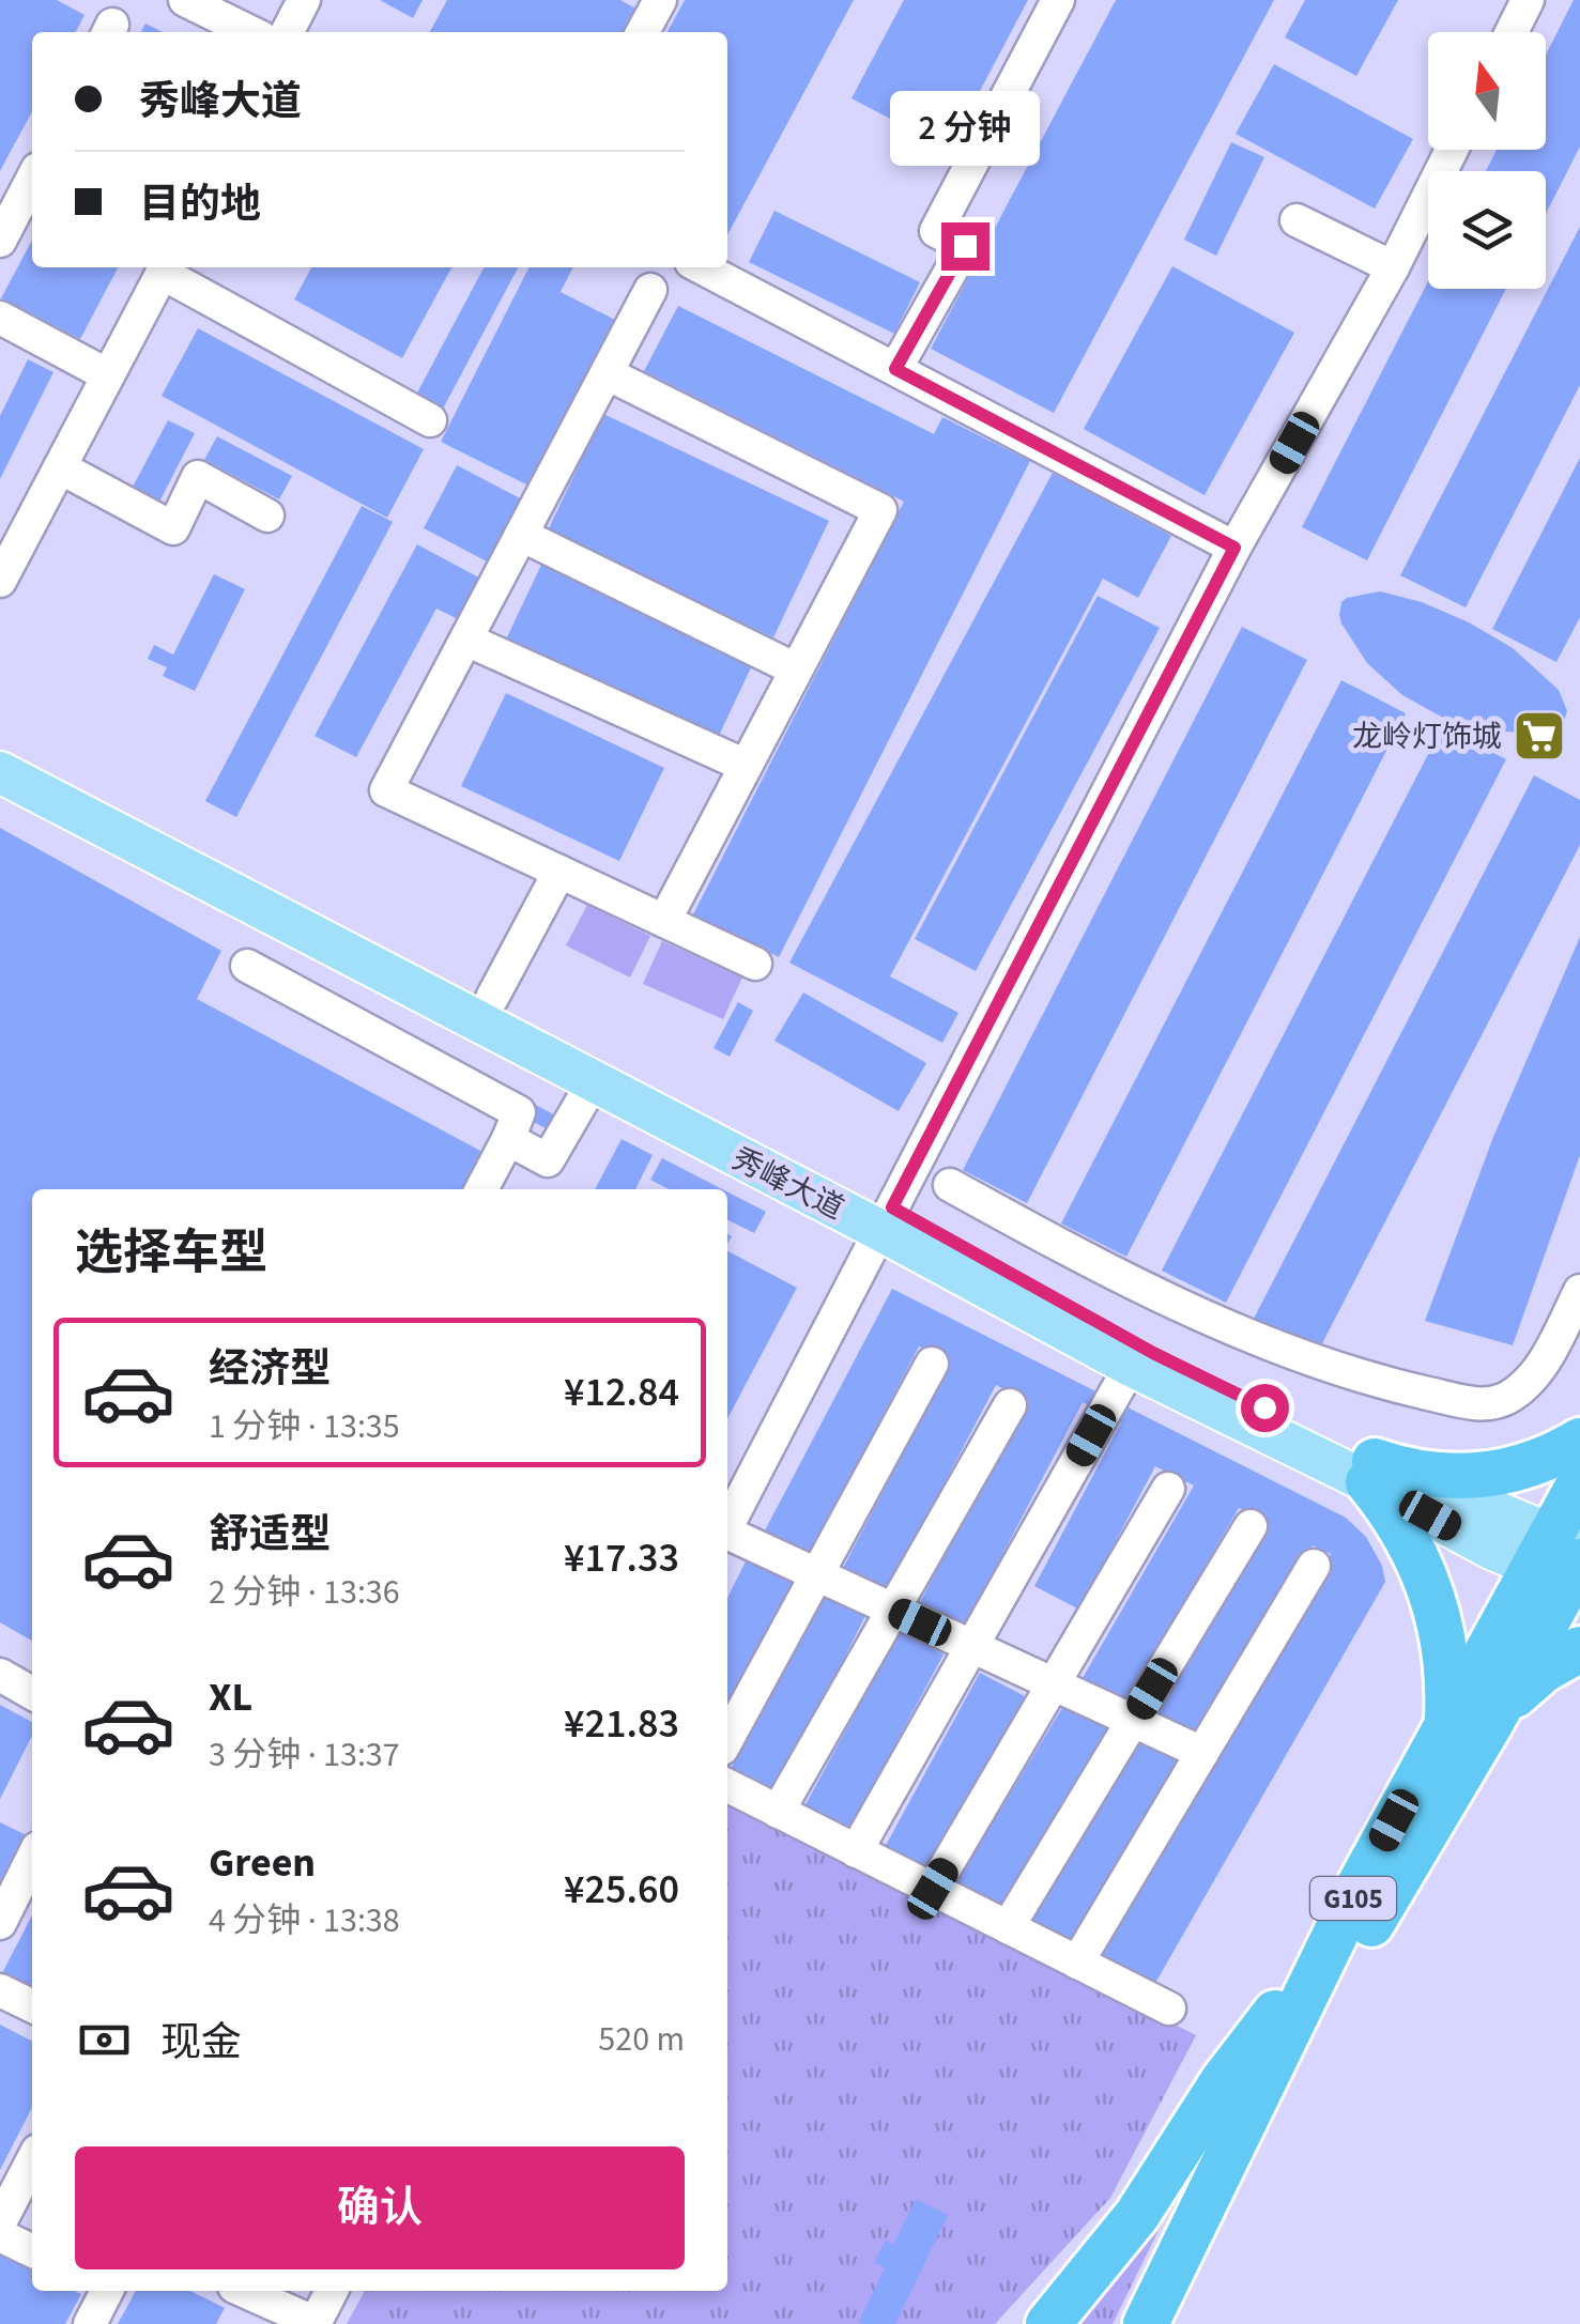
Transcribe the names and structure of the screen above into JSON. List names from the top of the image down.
{
  "streets": {
    "highway": ["G105"],
    "main road": ["秀峰大道"]
  },
  "crossings": [
    ["秀峰大道", "G105"]
  ],
  "places": {
    "supermarket": ["龙岭灯饰城"]
  },
  "north": "top",
  "page": {
    "banner": ["秀峰大道", "目的地"],
    "bubble": "2 分钟",
    "heading": "选择车型",
    "list": [
      {
        "name": "经济型",
        "note": "1 分钟 · 13:35",
        "value": "¥12.84"
      },
      {
        "name": "舒适型",
        "note": "2 分钟 · 13:36",
        "value": "¥17.33"
      },
      {
        "name": "XL",
        "note": "3 分钟 · 13:37",
        "value": "¥21.83"
      },
      {
        "name": "Green",
        "note": "4 分钟 · 13:38",
        "value": "¥25.60"
      }
    ],
    "pay": ["现金", "520 m"],
    "buttons": "确认"
  }
}
